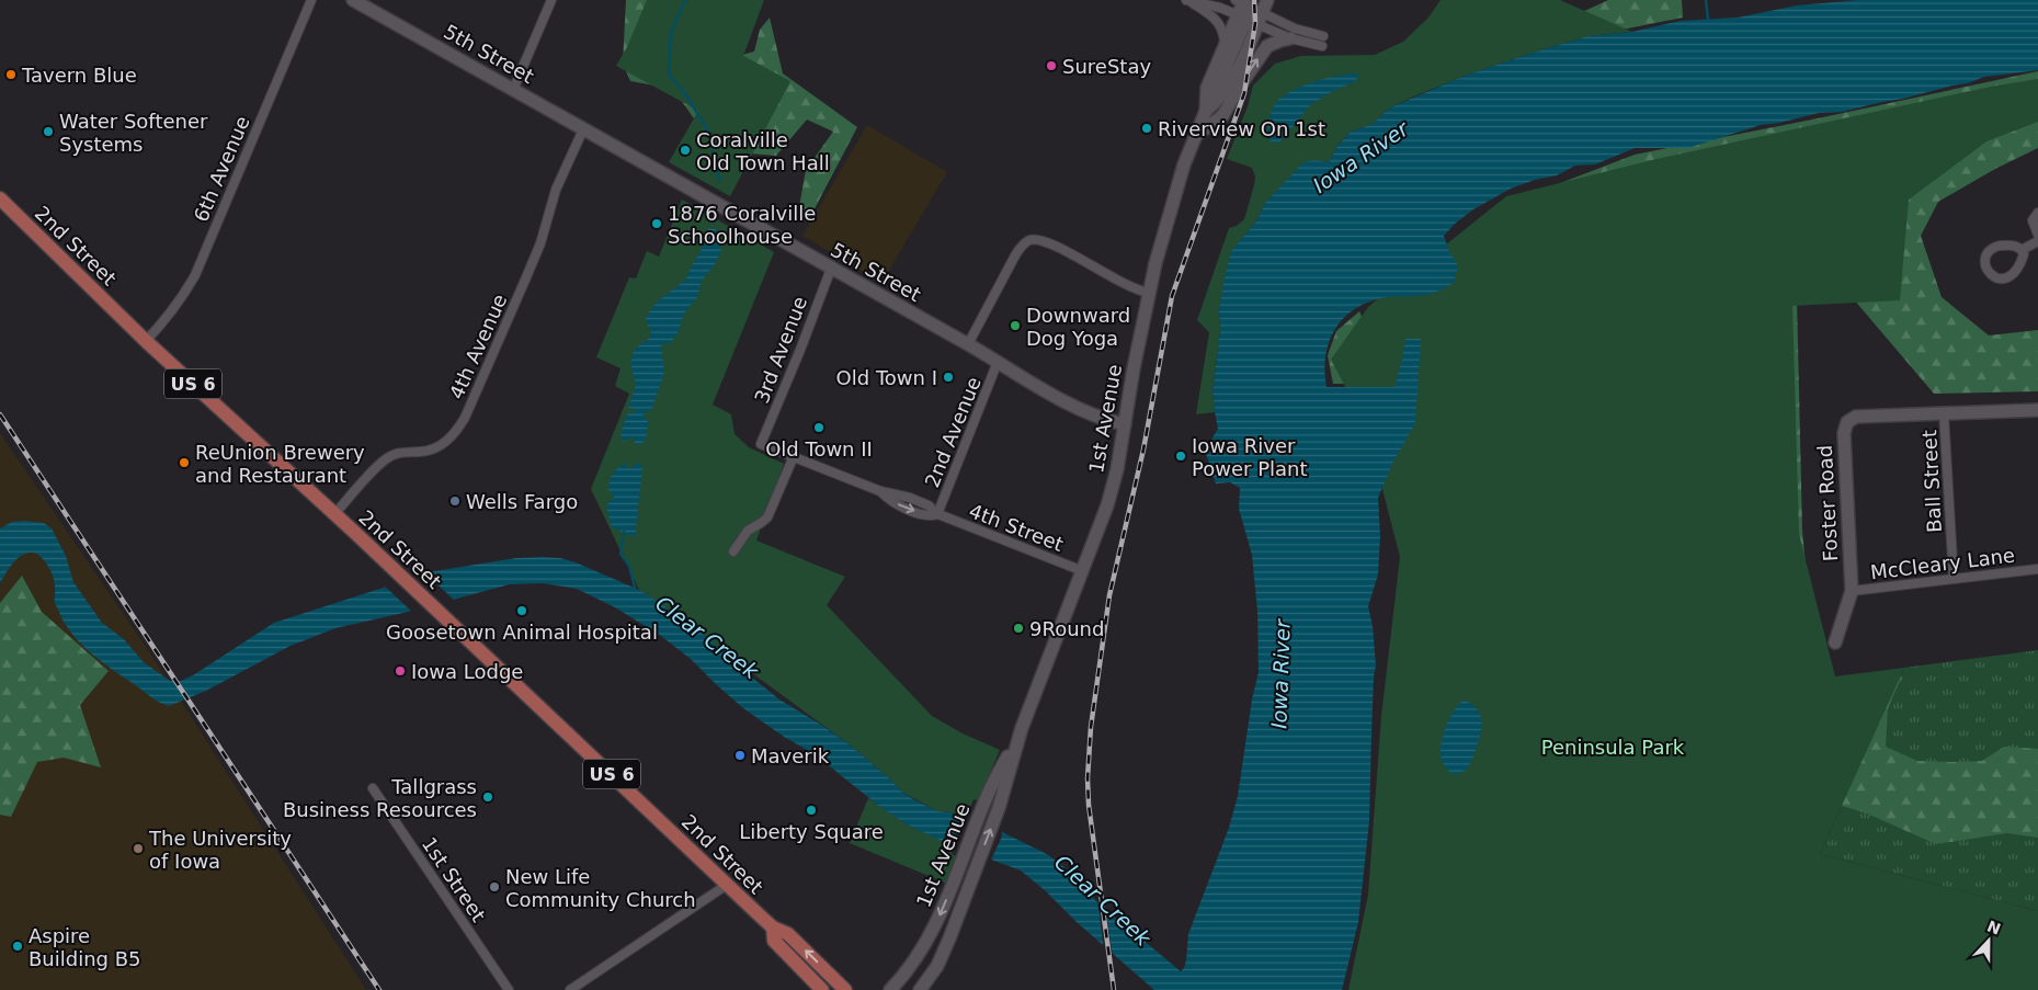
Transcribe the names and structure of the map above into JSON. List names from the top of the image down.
{
  "streets": {
    "main road": ["2nd Street", "US 6"],
    "street": [
      "5th Street",
      "6th Avenue",
      "4th Avenue",
      "3rd Avenue",
      "1st Avenue",
      "2nd Avenue",
      "Ball Street",
      "Foster Road",
      "4th Street",
      "McCleary Lane",
      "1st Street"
    ]
  },
  "crossings": [
    ["5th Street", "4th Avenue"],
    ["5th Street", "3rd Avenue"],
    ["5th Street", "1st Avenue"],
    ["5th Street", "2nd Avenue"],
    ["6th Avenue", "2nd Street"],
    ["2nd Street", "4th Avenue"],
    ["3rd Avenue", "4th Street"],
    ["1st Avenue", "4th Street"],
    ["2nd Avenue", "4th Street"],
    ["Ball Street", "Foster Road"],
    ["Ball Street", "McCleary Lane"],
    ["Foster Road", "McCleary Lane"]
  ],
  "water": ["Iowa River", "Clear Creek"],
  "parks": ["Peninsula Park"],
  "places": [
    "SureStay",
    "Tavern Blue",
    "Riverview On 1st",
    "Water Softener Systems",
    "Coralville Old Town Hall",
    "1876 Coralville Schoolhouse",
    "Downward Dog Yoga",
    "Old Town I",
    "Old Town II",
    "Iowa River Power Plant",
    "ReUnion Brewery and Restaurant",
    "Wells Fargo",
    "Goosetown Animal Hospital",
    "9Round",
    "Iowa Lodge",
    "Maverik",
    "Tallgrass Business Resources",
    "Liberty Square",
    "The University of Iowa",
    "New Life Community Church",
    "Aspire Building B5"
  ],
  "north": "top"
}
